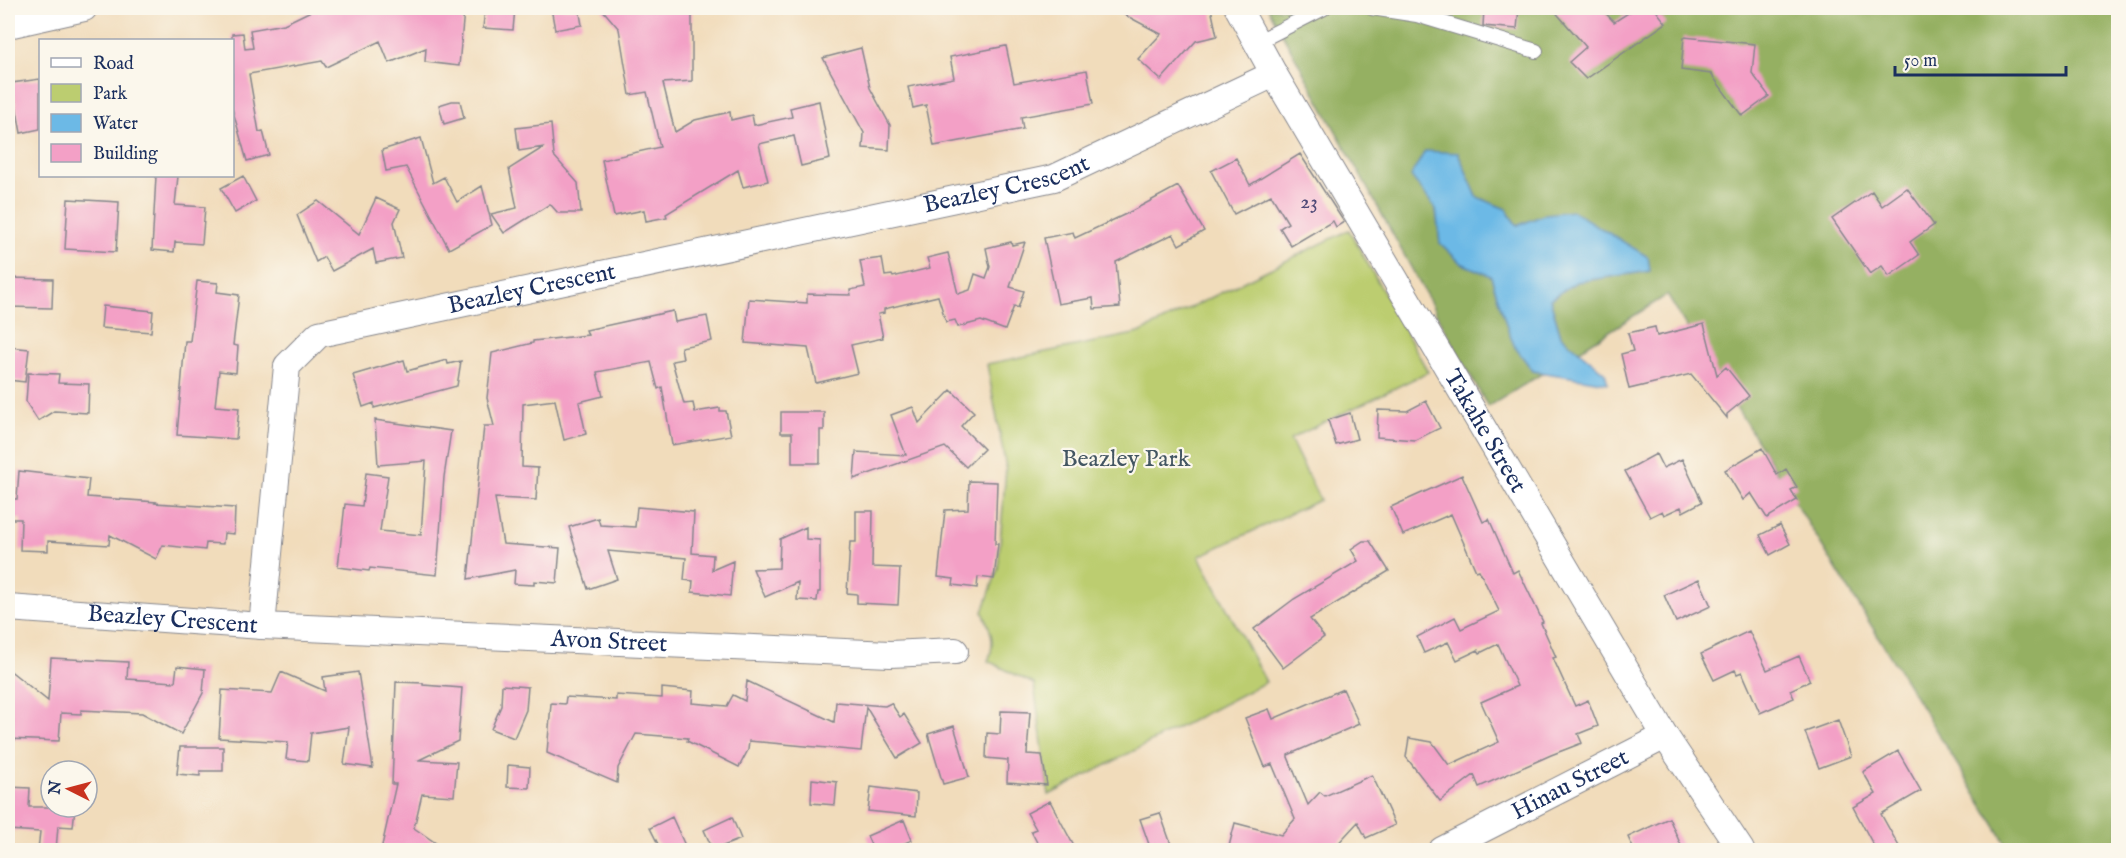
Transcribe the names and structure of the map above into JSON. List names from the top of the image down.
{
  "streets": {
    "street": [
      "Beazley Crescent",
      "Takahe Street",
      "Avon Street",
      "Hinau Street"
    ]
  },
  "crossings": [
    ["Beazley Crescent", "Takahe Street"],
    ["Beazley Crescent", "Avon Street"],
    ["Takahe Street", "Hinau Street"]
  ],
  "parks": ["Beazley Park"],
  "house_numbers": ["23"],
  "legend": [
    "Road",
    "Park",
    "Water",
    "Building"
  ],
  "scale_bar": "50 m",
  "north": "left"
}
